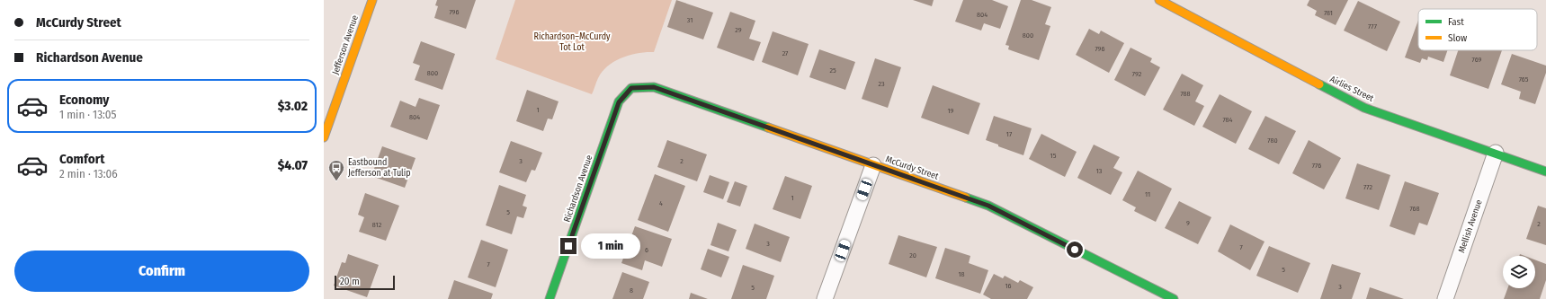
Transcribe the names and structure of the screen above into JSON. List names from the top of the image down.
{
  "streets": {
    "street": [
      "Jefferson Avenue",
      "Airlies Street",
      "McCurdy Street",
      "Richardson Avenue",
      "Mellish Avenue"
    ]
  },
  "crossings": [
    ["Airlies Street", "Mellish Avenue"],
    ["McCurdy Street", "Richardson Avenue"]
  ],
  "parks": ["Richardson–McCurdy Tot Lot"],
  "places": {
    "bus stop": ["Eastbound Jefferson at Tulip"]
  },
  "house_numbers": [
    "796",
    "781",
    "804",
    "31",
    "777",
    "29",
    "800",
    "796",
    "27",
    "769",
    "25",
    "800",
    "792",
    "765",
    "23",
    "788",
    "1",
    "19",
    "804",
    "784",
    "17",
    "780",
    "15",
    "3",
    "2",
    "776",
    "13",
    "772",
    "11",
    "1",
    "4",
    "768",
    "5",
    "9",
    "2",
    "812",
    "3",
    "7",
    "6",
    "20",
    "7",
    "5",
    "18",
    "16",
    "3",
    "5",
    "8"
  ],
  "legend": ["Fast", "Slow"],
  "scale_bar": "20 m",
  "page": {
    "banner": ["McCurdy Street", "Richardson Avenue"],
    "list": [
      {
        "name": "Economy",
        "note": "1 min · 13:05",
        "value": "$3.02"
      },
      {
        "name": "Comfort",
        "note": "2 min · 13:06",
        "value": "$4.07"
      }
    ],
    "bubble": "1 min",
    "buttons": "Confirm",
    "scale": "20 m"
  }
}
